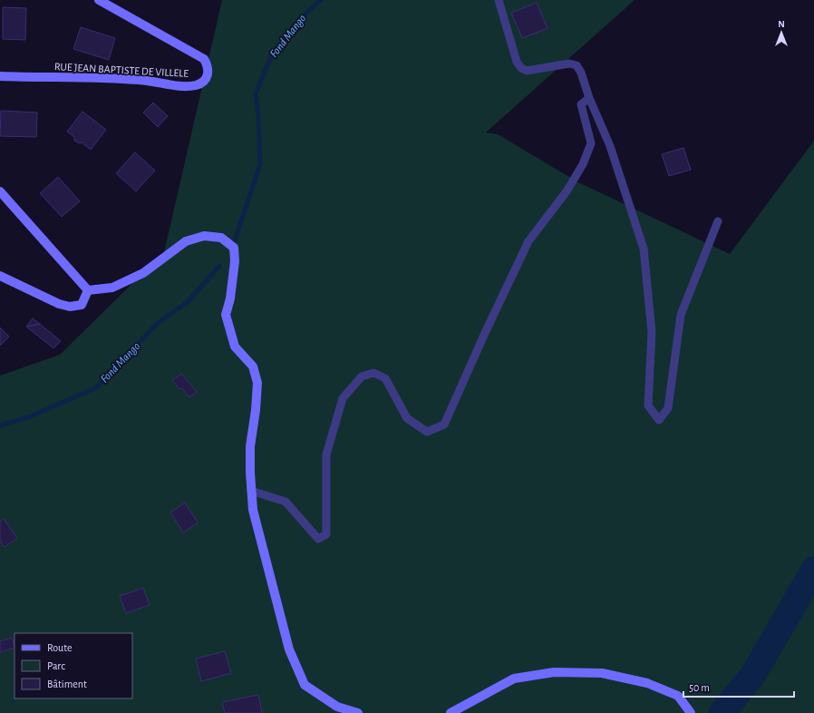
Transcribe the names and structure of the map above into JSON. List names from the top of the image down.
{
  "streets": {
    "main road": ["RUE JEAN BAPTISTE DE VILLELE"]
  },
  "water": ["Fond Mango"],
  "legend": ["Route", "Parc", "Bâtiment"],
  "scale_bar": "50 m",
  "north": "top"
}
